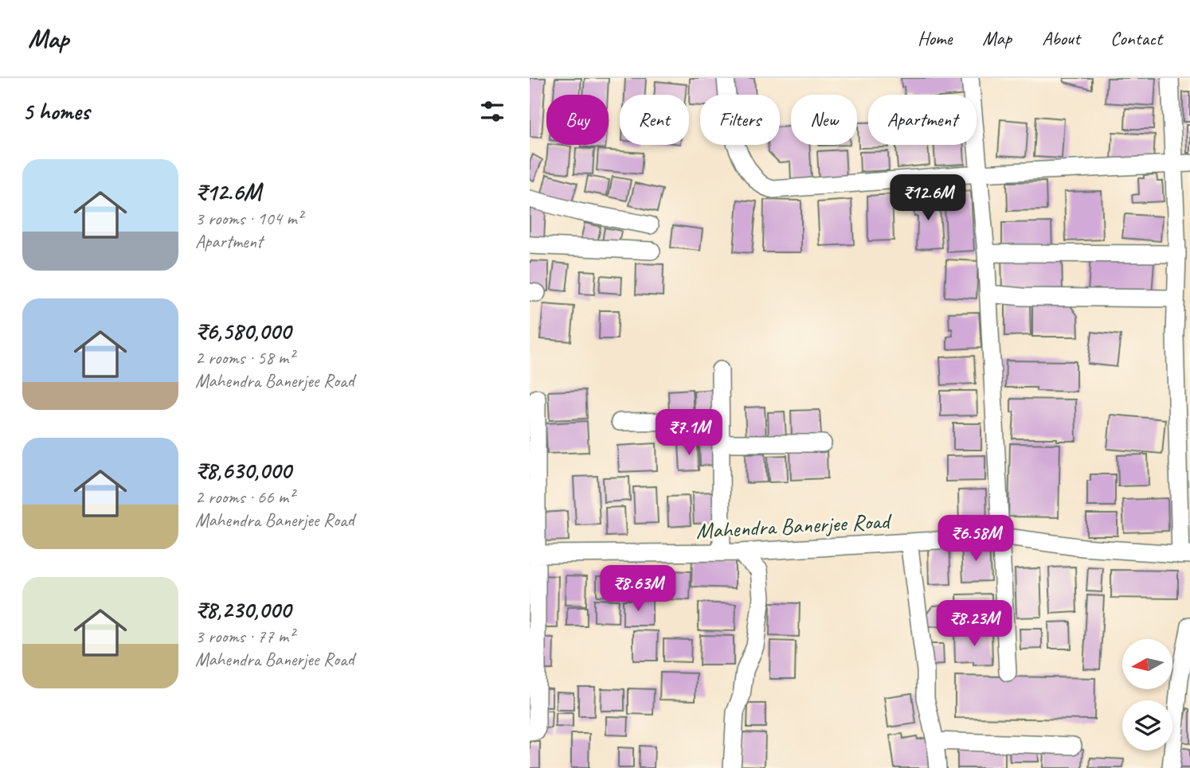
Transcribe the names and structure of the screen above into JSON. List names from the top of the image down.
{
  "streets": {
    "street": ["Mahendra Banerjee Road"]
  },
  "north": "left",
  "page": {
    "header": "Map",
    "nav": [
      "Home",
      "Map",
      "About",
      "Contact"
    ],
    "heading": "5 homes",
    "chip": [
      "Buy",
      "Rent",
      "Filters",
      "New",
      "Apartment"
    ],
    "list": [
      {
        "name": "₹12.6M",
        "note": "3 rooms · 104 m² · Apartment"
      },
      {
        "name": "₹6,580,000",
        "note": "2 rooms · 58 m² · Mahendra Banerjee Road"
      },
      {
        "name": "₹8,630,000",
        "note": "2 rooms · 66 m² · Mahendra Banerjee Road"
      },
      {
        "name": "₹8,230,000",
        "note": "3 rooms · 77 m² · Mahendra Banerjee Road"
      }
    ],
    "price": [
      "₹12.6M",
      "₹7.1M",
      "₹6.58M",
      "₹8.63M",
      "₹8.23M"
    ]
  }
}
